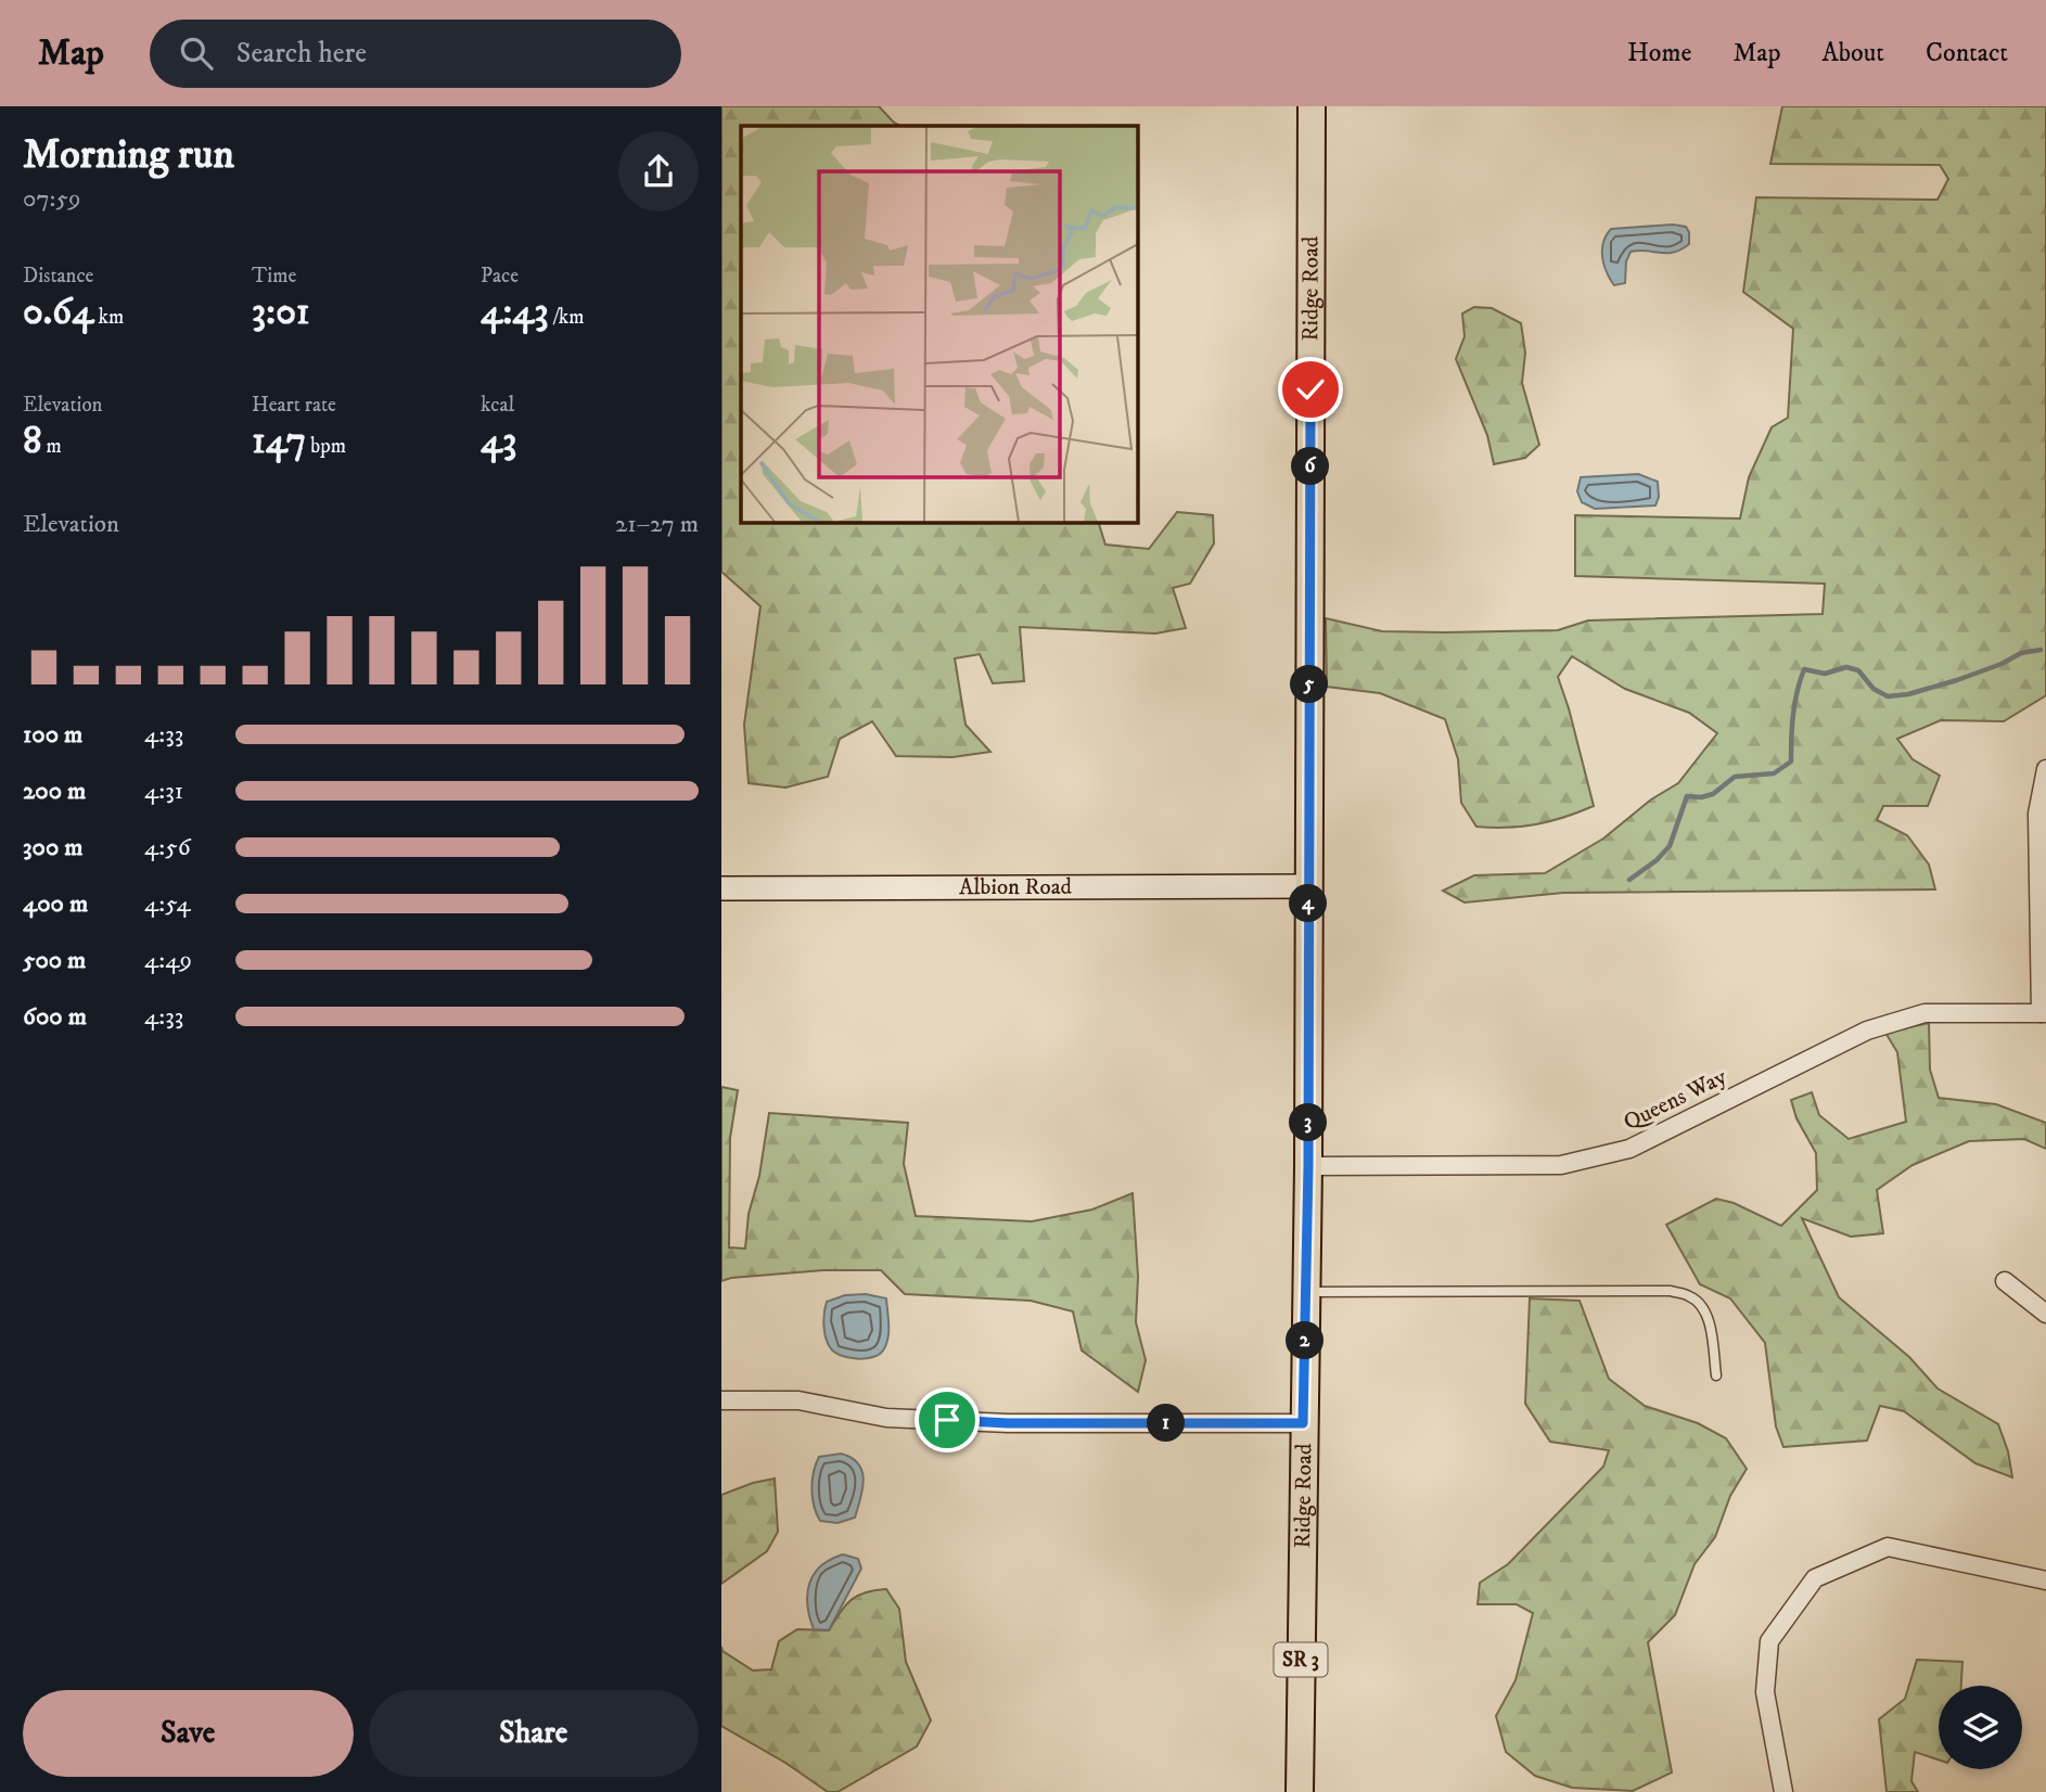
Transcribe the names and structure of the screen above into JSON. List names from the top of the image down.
{
  "streets": {
    "main road": ["Ridge Road", "SR 3"],
    "street": ["Albion Road", "Queens Way"]
  },
  "crossings": [
    ["Ridge Road", "Albion Road"],
    ["Ridge Road", "Queens Way"]
  ],
  "page": {
    "header": "Map",
    "search": "Search here",
    "nav": [
      "Home",
      "Map",
      "About",
      "Contact"
    ],
    "heading": ["Morning run", "07:59"],
    "stats": [
      ["Distance", "0.64 km"],
      ["Time", "3:01"],
      ["Pace", "4:43 /km"],
      ["Elevation", "8 m"],
      ["Heart rate", "147 bpm"],
      ["kcal", "43"]
    ],
    "pins": [
      "6",
      "5",
      "4",
      "3",
      "2",
      "1"
    ],
    "chart": ["Elevation", "21–27 m"],
    "list": [
      {
        "name": "100 m",
        "note": "4:33"
      },
      {
        "name": "200 m",
        "note": "4:31"
      },
      {
        "name": "300 m",
        "note": "4:56"
      },
      {
        "name": "400 m",
        "note": "4:54"
      },
      {
        "name": "500 m",
        "note": "4:49"
      },
      {
        "name": "600 m",
        "note": "4:33"
      }
    ],
    "buttons": ["Save", "Share"]
  }
}
